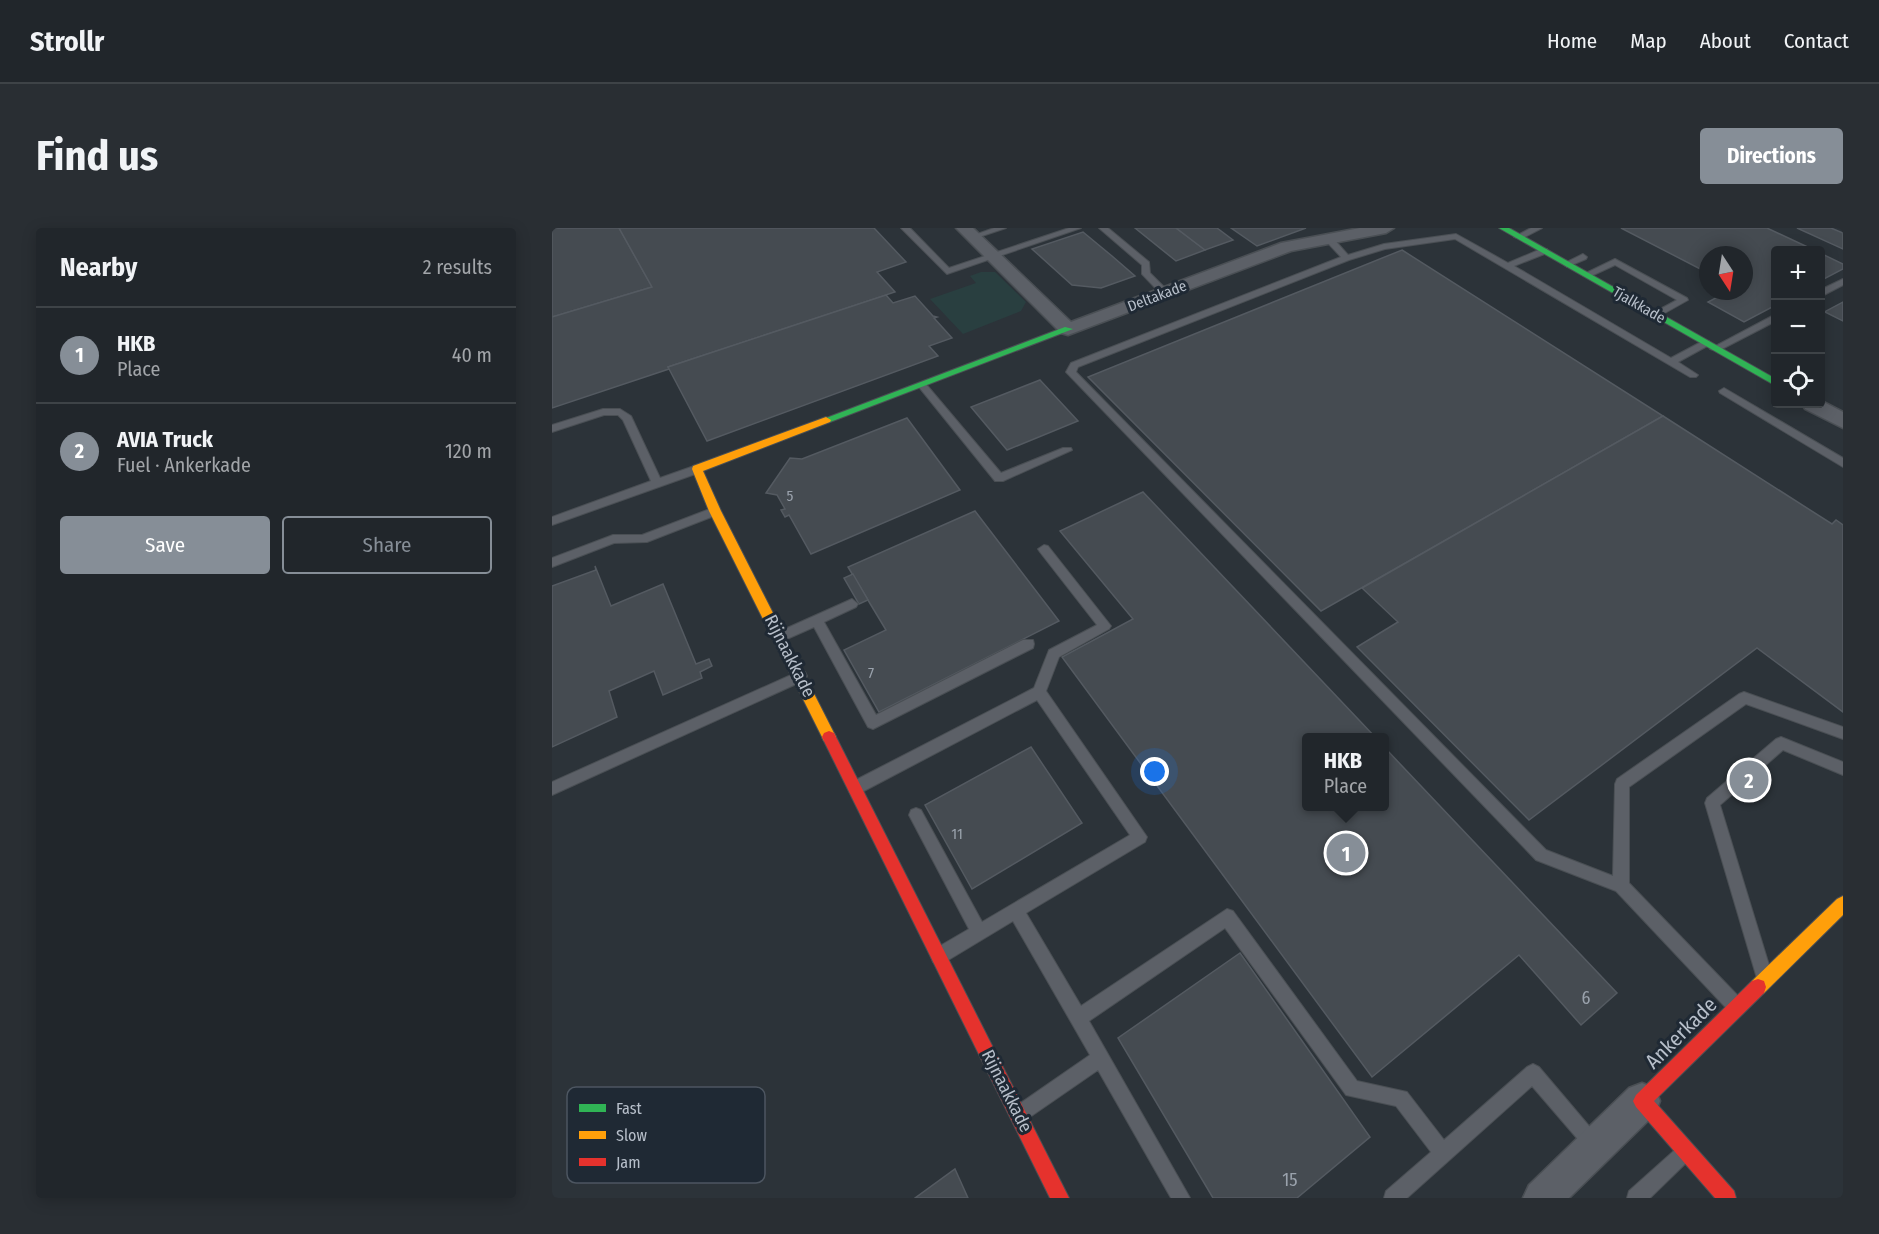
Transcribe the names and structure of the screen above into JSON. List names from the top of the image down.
{
  "streets": {
    "street": [
      "Deltakade",
      "Tjalkkade",
      "Rijnaakkade",
      "Ankerkade"
    ]
  },
  "house_numbers": [
    "5",
    "7",
    "11",
    "6",
    "15"
  ],
  "legend": ["Fast", "Slow", "Jam"],
  "north": "bottom",
  "page": {
    "header": "Strollr",
    "nav": [
      "Home",
      "Map",
      "About",
      "Contact"
    ],
    "buttons": [
      "Directions",
      ["Save", "Share"]
    ],
    "title": "Find us",
    "heading": ["Nearby", "2 results"],
    "map_buttons": ["+", "−"],
    "list": [
      {
        "mark": "1",
        "name": "HKB",
        "note": "Place",
        "value": "40 m"
      },
      {
        "mark": "2",
        "name": "AVIA Truck",
        "note": "Fuel · Ankerkade",
        "value": "120 m"
      }
    ],
    "popup": ["HKB", "Place"],
    "pins": ["2", "1"]
  }
}
